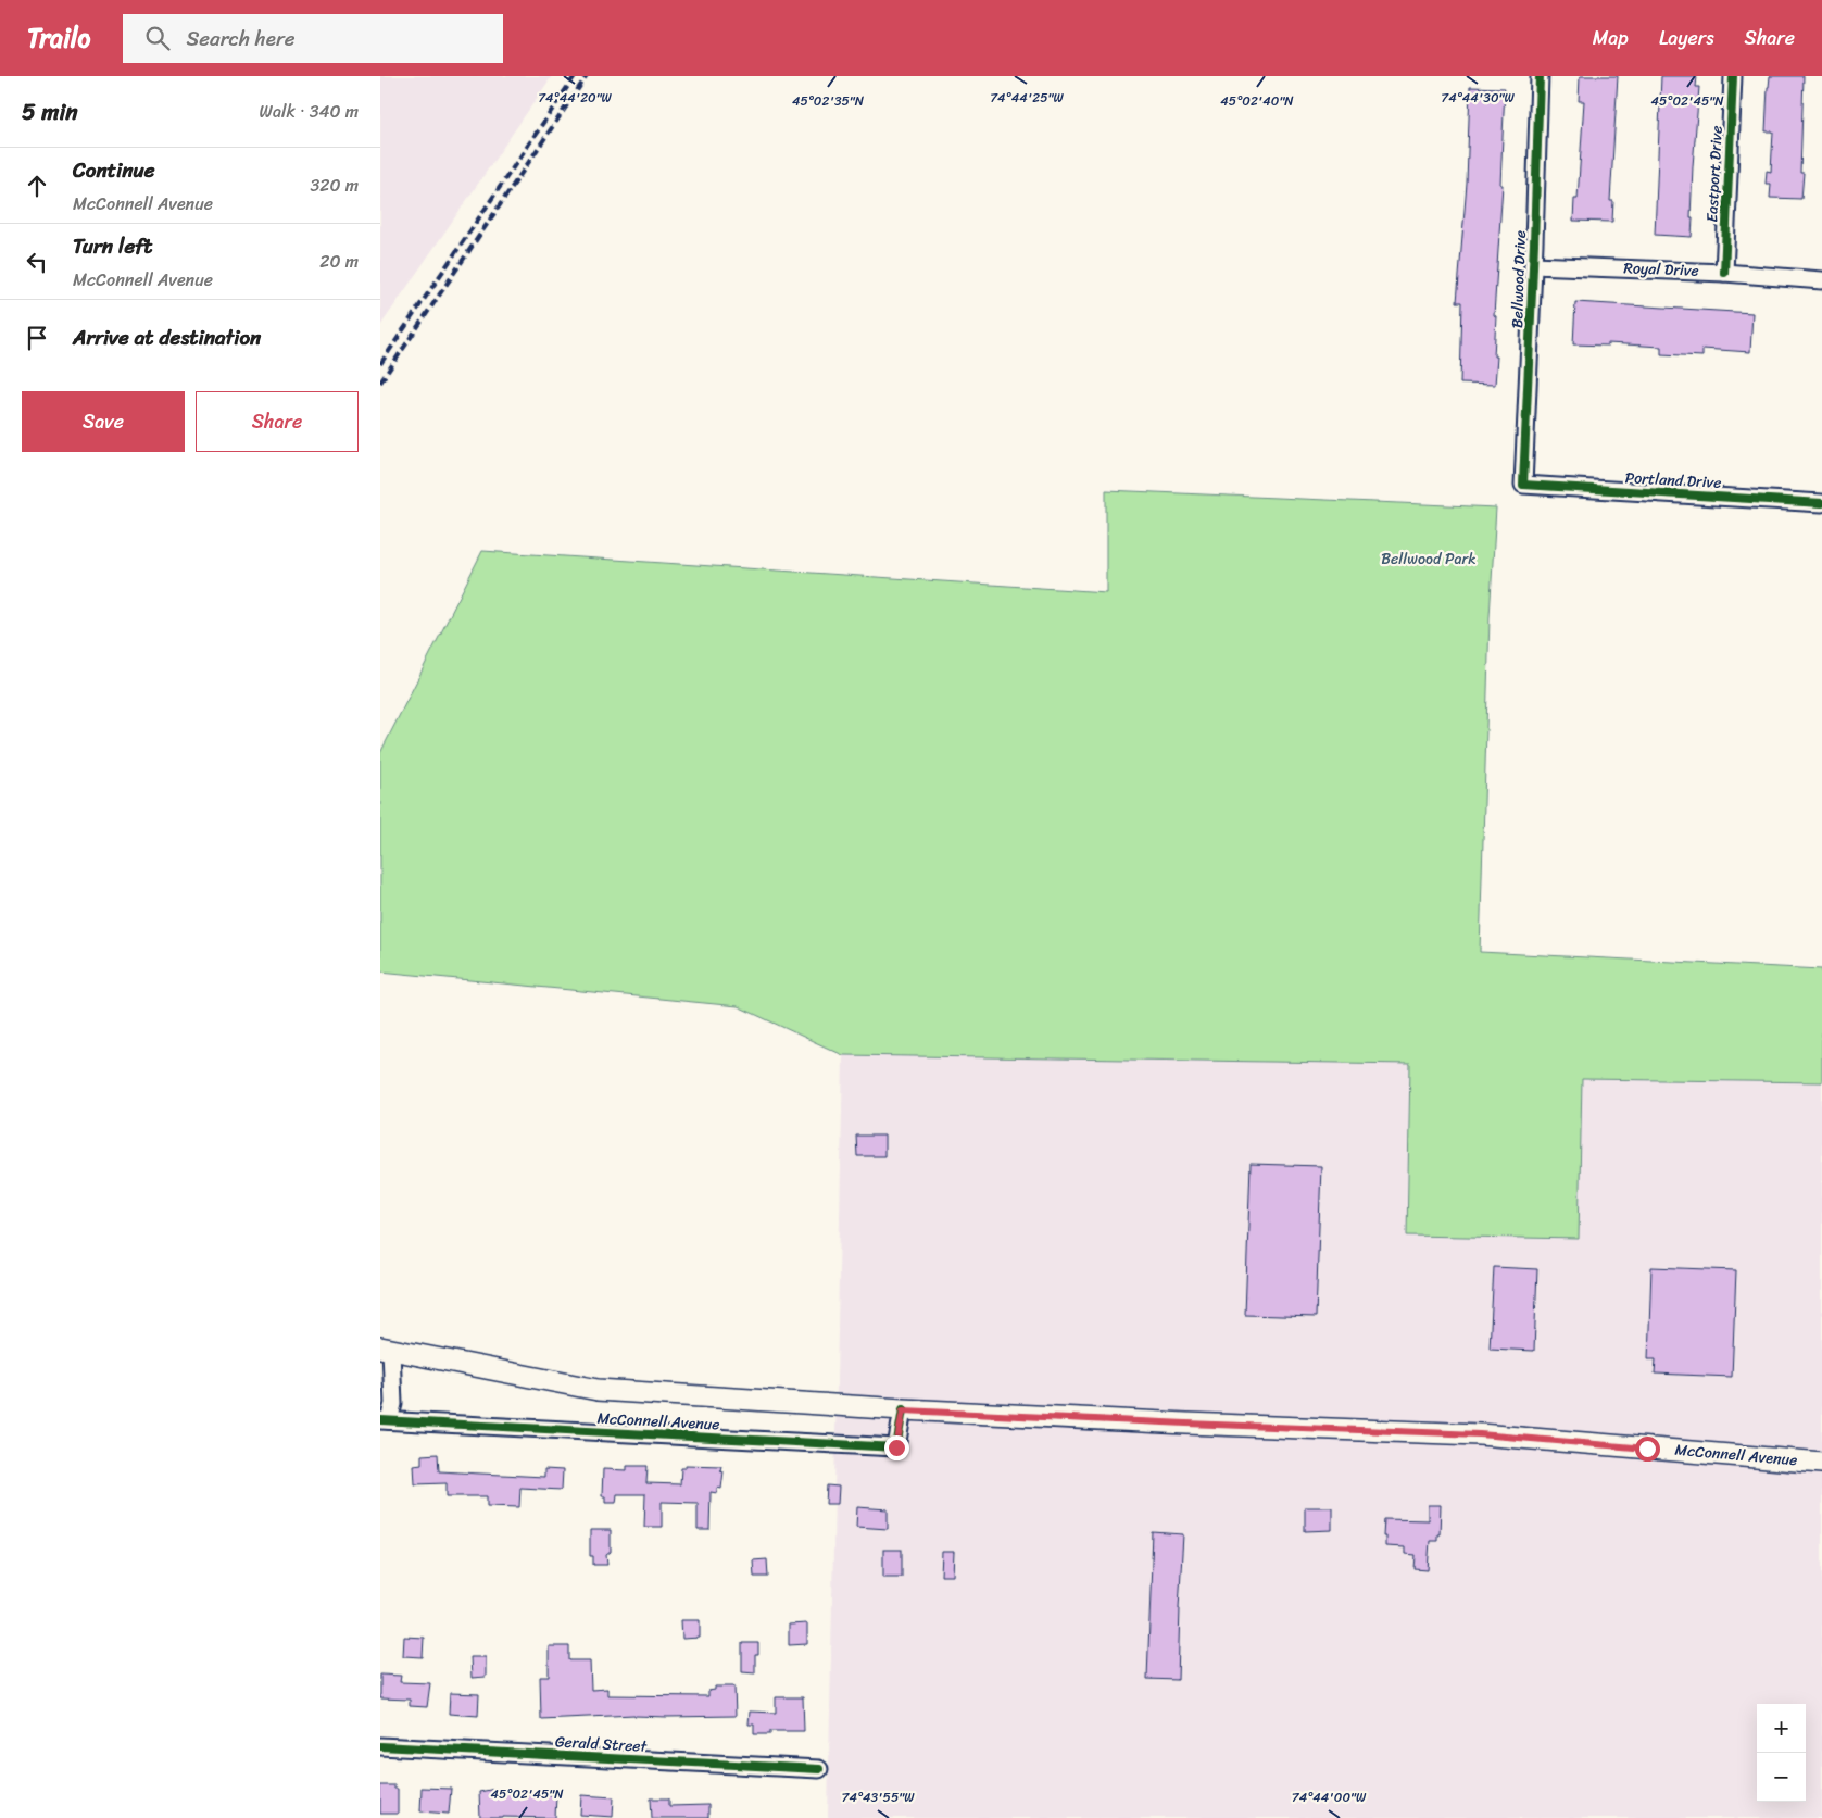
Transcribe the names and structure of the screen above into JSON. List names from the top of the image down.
{
  "streets": {
    "main road": ["McConnell Avenue"],
    "street": [
      "Eastport Drive",
      "Royal Drive",
      "Bellwood Drive",
      "Portland Drive",
      "Gerald Street"
    ]
  },
  "crossings": [
    ["Eastport Drive", "Royal Drive"],
    ["Royal Drive", "Bellwood Drive"],
    ["Bellwood Drive", "Portland Drive"]
  ],
  "parks": ["Bellwood Park"],
  "page": {
    "header": "Trailo",
    "search": "Search here",
    "nav": ["Map", "Layers", "Share"],
    "heading": ["5 min", "Walk · 340 m"],
    "list": [
      ["Continue", "McConnell Avenue", "320 m"],
      ["Turn left", "McConnell Avenue", "20 m"],
      "Arrive at destination"
    ],
    "buttons": ["Save", "Share"],
    "map_buttons": ["+", "−"]
  },
  "coordinates": [
    "74°44'25\"W",
    "74°44'20\"W",
    "74°44'30\"W",
    "45°02'35\"N",
    "45°02'40\"N",
    "45°02'45\"N",
    "74°43'55\"W",
    "74°44'00\"W"
  ]
}
